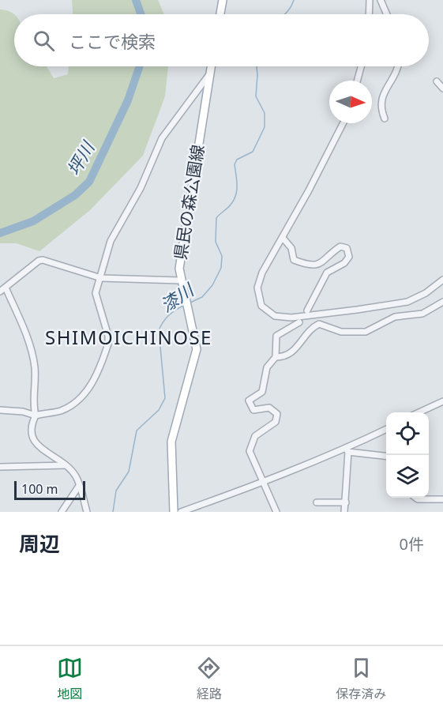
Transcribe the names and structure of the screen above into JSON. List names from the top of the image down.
{
  "streets": {
    "main road": ["県民の森公園線"]
  },
  "districts": ["SHIMOICHINOSE"],
  "water": ["坪川", "漆川"],
  "scale_bar": "100 m",
  "north": "right",
  "page": {
    "search": "ここで検索",
    "scale": "100 m",
    "heading": ["周辺", "0件"],
    "nav": ["地図", "経路", "保存済み"]
  }
}
